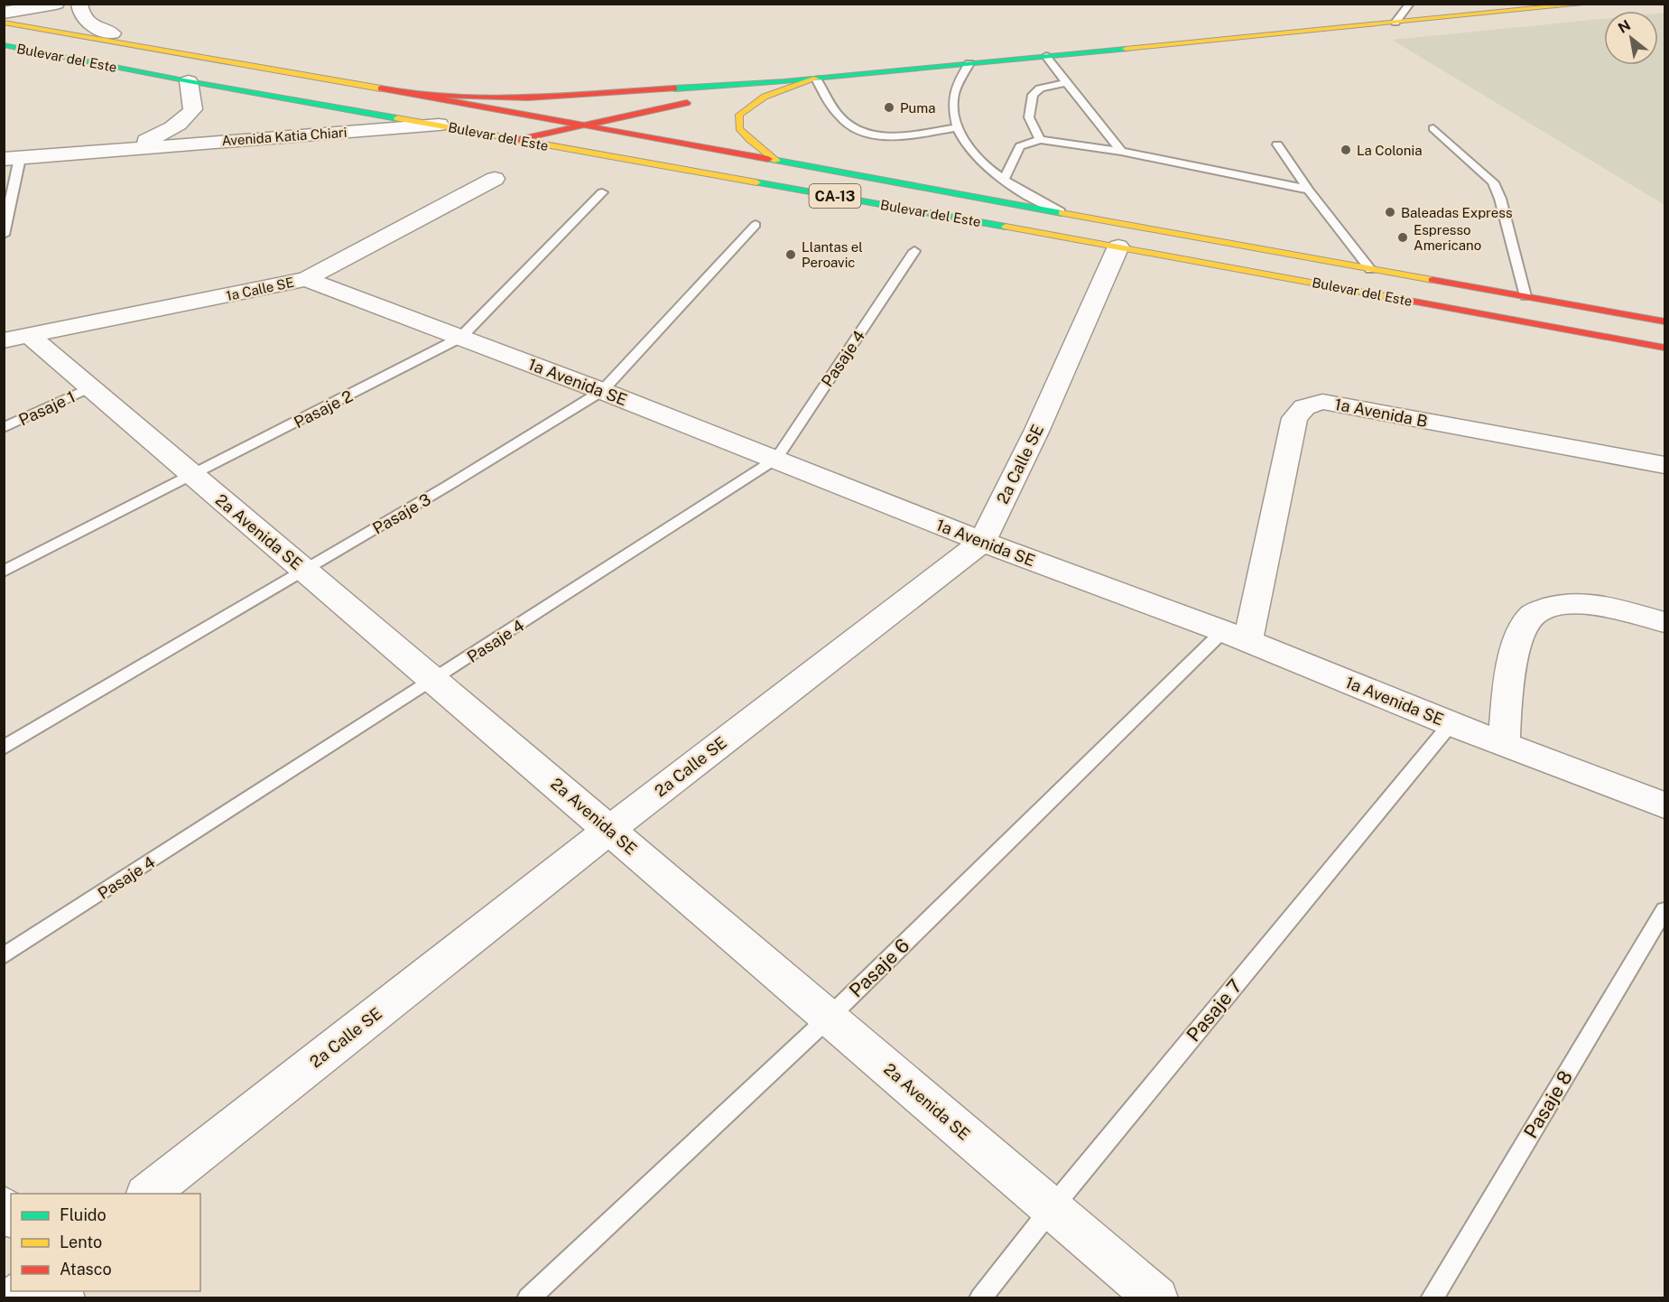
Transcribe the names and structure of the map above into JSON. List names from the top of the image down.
{
  "streets": {
    "main road": ["Bulevar del Este", "CA-13"],
    "street": [
      "Avenida Katia Chiari",
      "1a Calle SE",
      "1a Avenida SE",
      "1a Avenida B",
      "2a Calle SE",
      "2a Avenida SE"
    ],
    "lane": [
      "Pasaje 4",
      "Pasaje 1",
      "Pasaje 2",
      "Pasaje 3",
      "Pasaje 6",
      "Pasaje 7",
      "Pasaje 8"
    ]
  },
  "crossings": [
    ["Bulevar del Este", "Avenida Katia Chiari"],
    ["Bulevar del Este", "2a Calle SE"],
    ["1a Calle SE", "1a Avenida SE"],
    ["1a Calle SE", "2a Avenida SE"],
    ["Pasaje 4", "1a Avenida SE"],
    ["Pasaje 4", "2a Avenida SE"],
    ["1a Avenida SE", "Pasaje 2"],
    ["1a Avenida SE", "1a Avenida B"],
    ["1a Avenida SE", "2a Calle SE"],
    ["1a Avenida SE", "Pasaje 3"],
    ["1a Avenida SE", "Pasaje 6"],
    ["1a Avenida SE", "Pasaje 7"],
    ["Pasaje 1", "2a Avenida SE"],
    ["Pasaje 2", "2a Avenida SE"],
    ["1a Avenida B", "Pasaje 6"],
    ["2a Calle SE", "2a Avenida SE"],
    ["Pasaje 3", "2a Avenida SE"],
    ["2a Avenida SE", "Pasaje 6"],
    ["2a Avenida SE", "Pasaje 7"]
  ],
  "places": [
    "Puma",
    "La Colonia",
    "Baleadas Express",
    "Espresso Americano",
    "Llantas el Peroavic"
  ],
  "legend": ["Fluido", "Lento", "Atasco"],
  "north": "top left"
}
